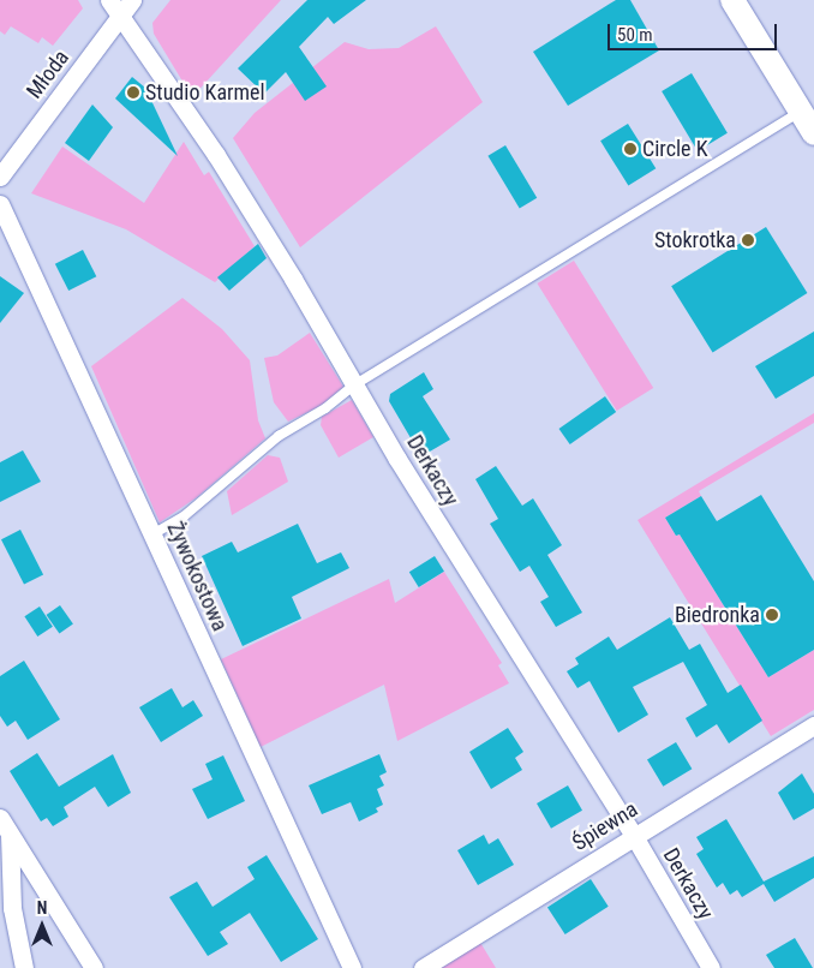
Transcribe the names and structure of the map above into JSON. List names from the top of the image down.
{
  "streets": {
    "street": [
      "Młoda",
      "Derkaczy",
      "Żywokostowa",
      "Śpiewna"
    ]
  },
  "crossings": [
    ["Młoda", "Derkaczy"],
    ["Derkaczy", "Śpiewna"]
  ],
  "places": [
    "Studio Karmel",
    "Circle K",
    "Stokrotka",
    "Biedronka"
  ],
  "scale_bar": "50 m",
  "north": "top"
}
